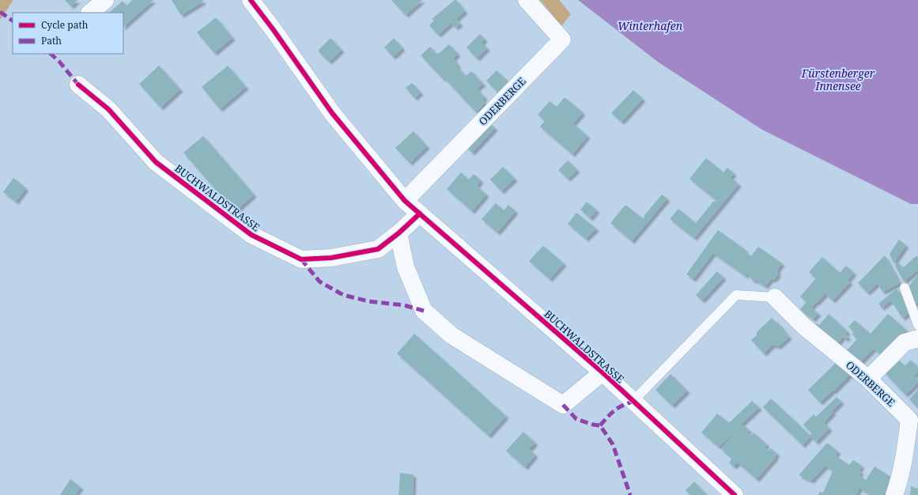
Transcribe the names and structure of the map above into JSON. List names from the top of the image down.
{
  "streets": {
    "street": ["ODERBERGE", "BUCHWALDSTRASSE"]
  },
  "crossings": [
    ["ODERBERGE", "BUCHWALDSTRASSE"]
  ],
  "water": ["Winterhafen", "Fürstenberger Innensee"],
  "legend": ["Cycle path", "Path"]
}
